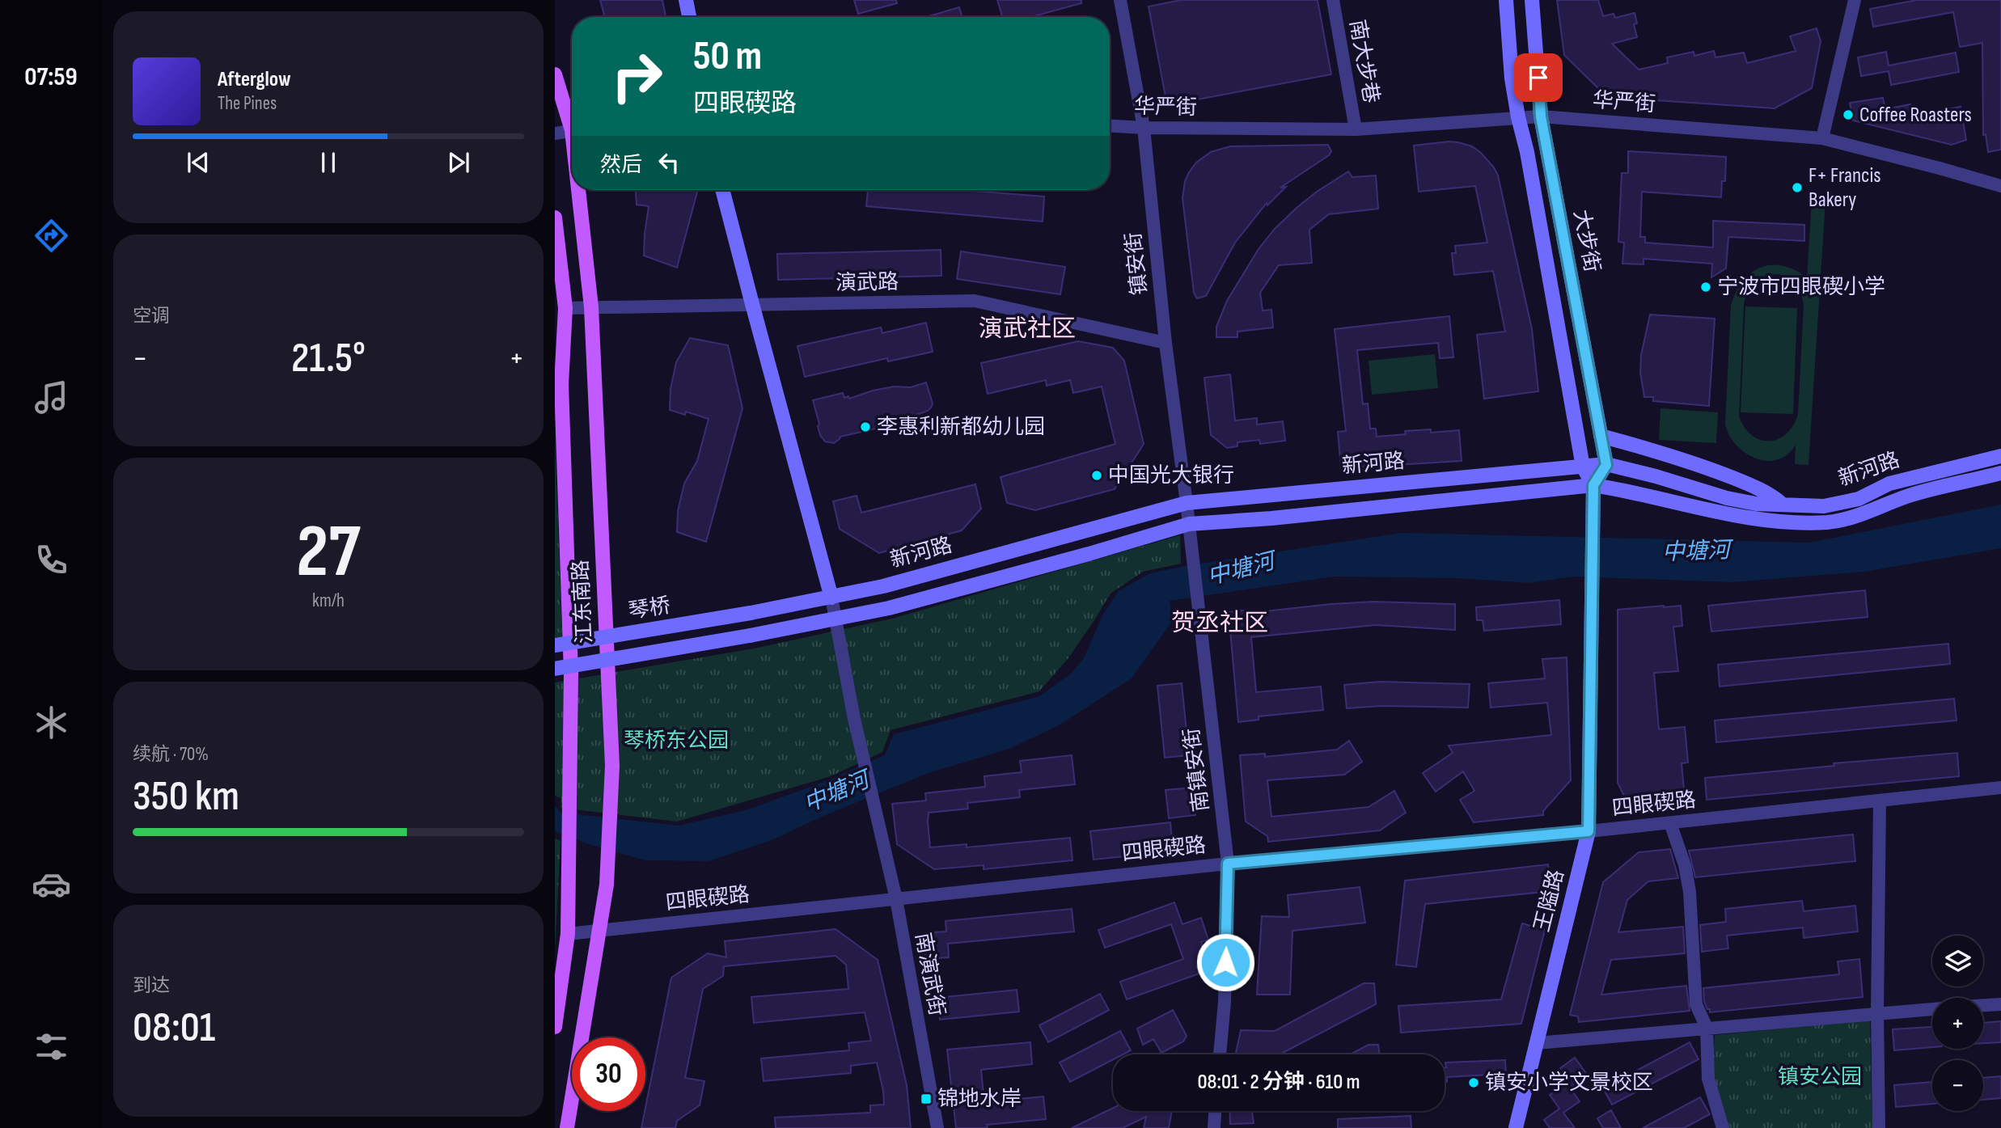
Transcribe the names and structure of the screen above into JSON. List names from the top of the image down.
{
  "streets": {
    "main road": [
      "大步街",
      "新河路",
      "江东南路",
      "琴桥",
      "王隘路"
    ],
    "street": [
      "南大步巷",
      "华严街",
      "镇安街",
      "演武路",
      "南镇安街",
      "四眼碶路",
      "南演武街"
    ]
  },
  "crossings": [
    ["南大步巷", "华严街"],
    ["华严街", "大步街"],
    ["华严街", "镇安街"],
    ["大步街", "新河路"],
    ["大步街", "王隘路"],
    ["镇安街", "演武路"],
    ["镇安街", "新河路"],
    ["镇安街", "南镇安街"],
    ["演武路", "江东南路"],
    ["新河路", "琴桥"],
    ["新河路", "南镇安街"],
    ["新河路", "王隘路"],
    ["新河路", "南演武街"],
    ["江东南路", "四眼碶路"],
    ["南镇安街", "四眼碶路"],
    ["四眼碶路", "王隘路"],
    ["四眼碶路", "南演武街"]
  ],
  "districts": ["演武社区", "贺丞社区"],
  "water": ["中塘河"],
  "parks": ["琴桥东公园", "镇安公园"],
  "places": {
    "other": [
      "Coffee Roasters",
      "F+ Francis Bakery",
      "宁波市四眼碶小学",
      "李惠利新都幼儿园",
      "中国光大银行",
      "镇安小学文景校区"
    ],
    "transit": ["锦地水岸"]
  },
  "page": {
    "tabs": "07:59",
    "turn": ["50 m", "四眼碶路"],
    "song": ["Afterglow", "The Pines"],
    "then": "然后",
    "tile": [
      "空调",
      ["27", "km/h"],
      ["续航 · 70%", "350 km"],
      ["到达", "08:01"]
    ],
    "heat": ["−", "21.5°", "+"],
    "map_buttons": ["+", "−"],
    "limit": "30",
    "trip": "08:01 · 2 分钟 · 610 m"
  }
}
